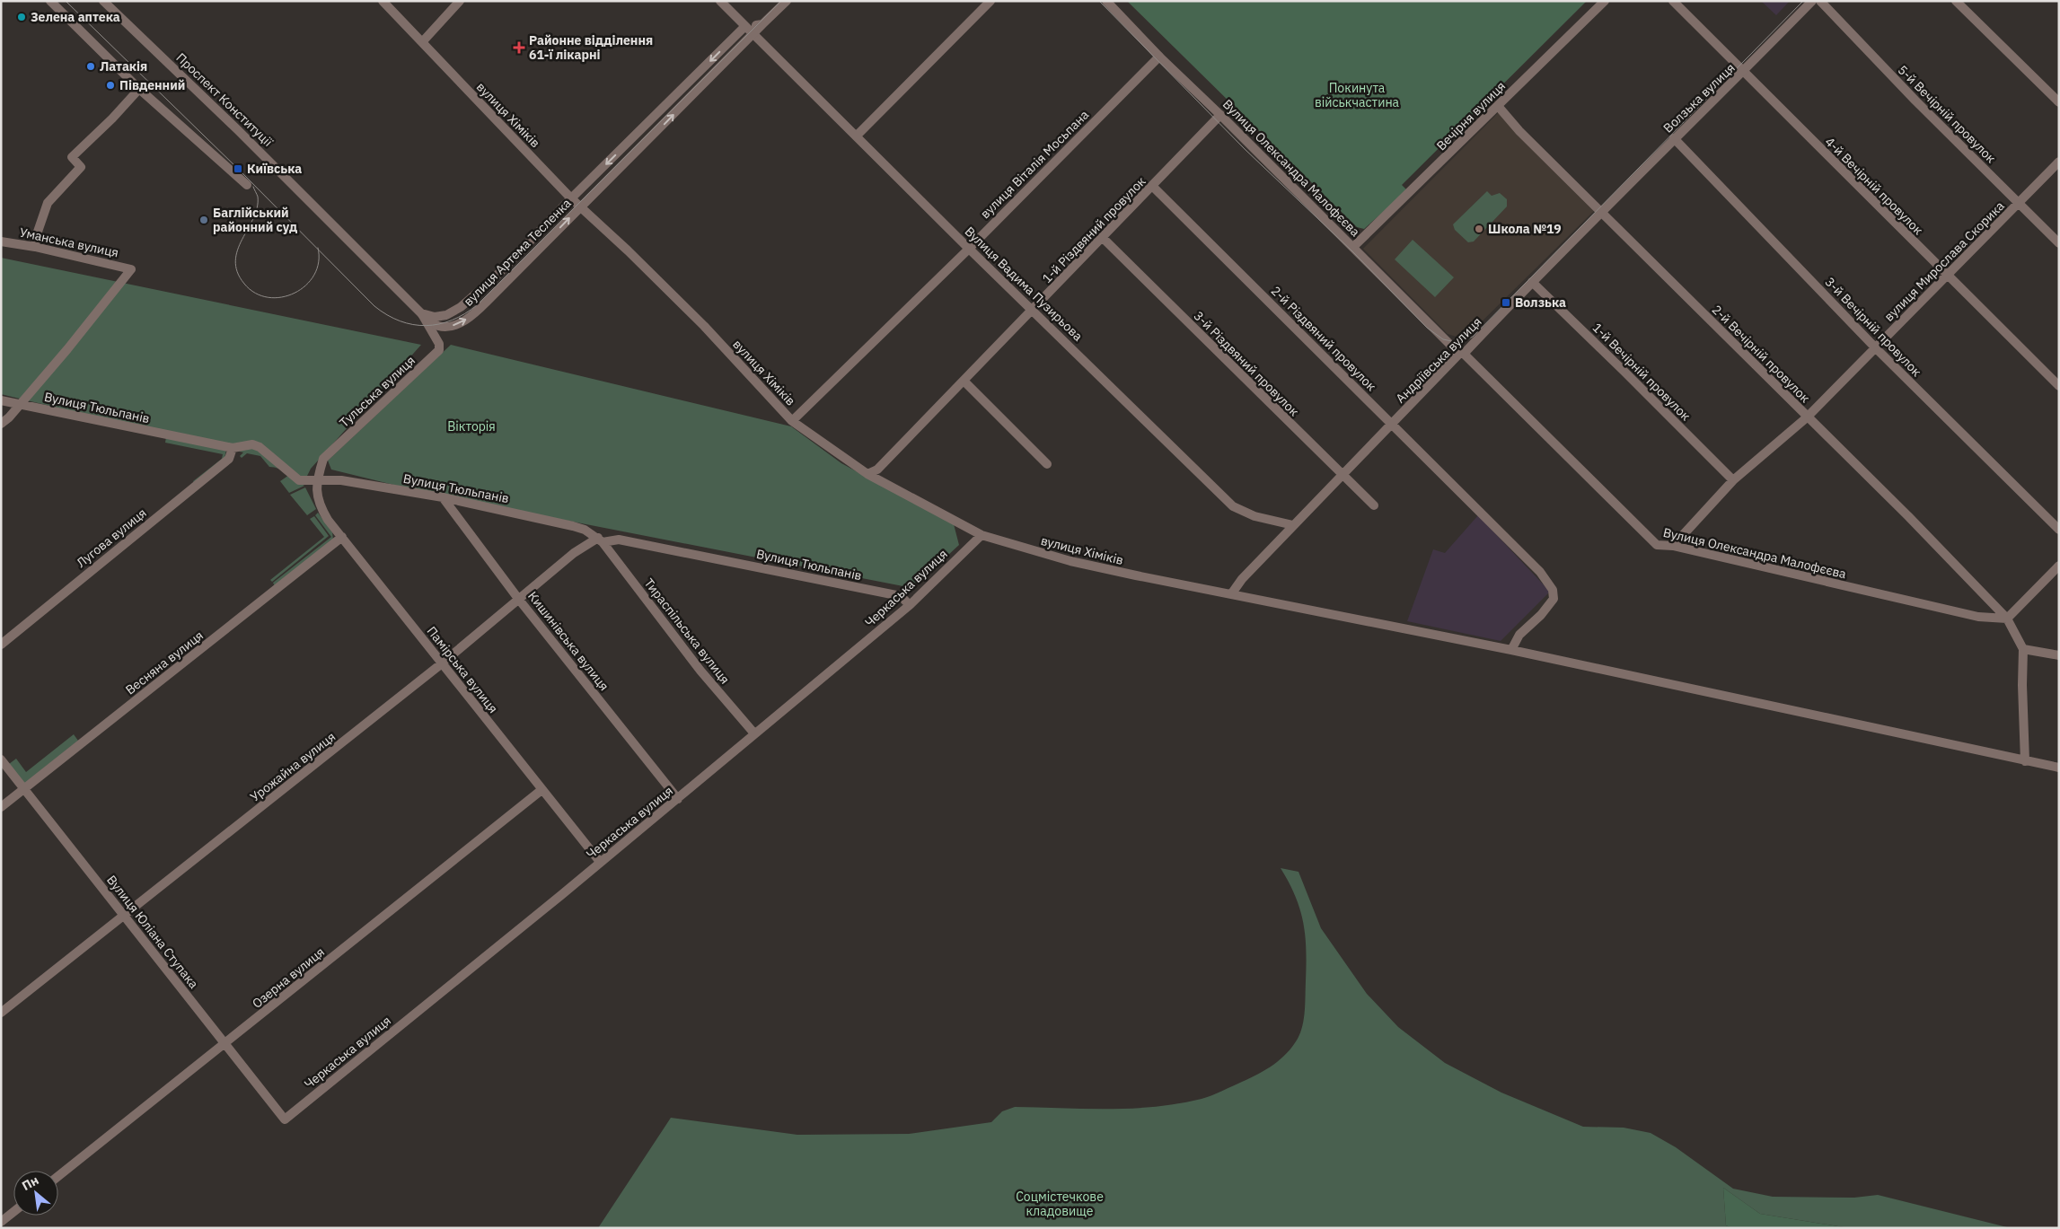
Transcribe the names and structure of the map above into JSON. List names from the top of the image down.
{
  "streets": {
    "street": [
      "Волзька вулиця",
      "Проспект Конституції",
      "5-й Вечірній провулок",
      "вулиця Хіміків",
      "Вечірня вулиця",
      "вулиця Віталія Мосьпана",
      "Вулиця Олександра Малофєєва",
      "4-й Вечірній провулок",
      "1-й Різдвяний провулок",
      "Уманська вулиця",
      "вулиця Артема Тесленка",
      "вулиця Мирослава Скорика",
      "Вулиця Вадима Пузирьова",
      "3-й Вечірній провулок",
      "2-й Різдвяний провулок",
      "2-й Вечірній провулок",
      "Андріївська вулиця",
      "3-й Різдвяний провулок",
      "1-й Вечірній провулок",
      "Тульська вулиця",
      "Вулиця Тюльпанів",
      "Лугова вулиця",
      "Черкаська вулиця",
      "Тираспільська вулиця",
      "Кишинівська вулиця",
      "Весняна вулиця",
      "Памірська вулиця",
      "Урожайна вулиця",
      "Вулиця Юліана Ступака",
      "Озерна вулиця"
    ]
  },
  "crossings": [
    ["Волзька вулиця", "4-й Вечірній провулок"],
    ["Волзька вулиця", "3-й Вечірній провулок"],
    ["Волзька вулиця", "2-й Вечірній провулок"],
    ["Волзька вулиця", "Андріївська вулиця"],
    ["Проспект Конституції", "вулиця Артема Тесленка"],
    ["Проспект Конституції", "Тульська вулиця"],
    ["5-й Вечірній провулок", "вулиця Мирослава Скорика"],
    ["вулиця Хіміків", "вулиця Віталія Мосьпана"],
    ["вулиця Хіміків", "1-й Різдвяний провулок"],
    ["вулиця Хіміків", "вулиця Артема Тесленка"],
    ["вулиця Хіміків", "2-й Різдвяний провулок"],
    ["вулиця Хіміків", "Андріївська вулиця"],
    ["вулиця Хіміків", "Черкаська вулиця"],
    ["Вечірня вулиця", "Вулиця Олександра Малофєєва"],
    ["Вечірня вулиця", "2-й Вечірній провулок"],
    ["вулиця Віталія Мосьпана", "Вулиця Олександра Малофєєва"],
    ["вулиця Віталія Мосьпана", "Вулиця Вадима Пузирьова"],
    ["Вулиця Олександра Малофєєва", "1-й Різдвяний провулок"],
    ["Вулиця Олександра Малофєєва", "вулиця Мирослава Скорика"],
    ["Вулиця Олександра Малофєєва", "2-й Вечірній провулок"],
    ["Вулиця Олександра Малофєєва", "Андріївська вулиця"],
    ["4-й Вечірній провулок", "вулиця Мирослава Скорика"],
    ["1-й Різдвяний провулок", "Вулиця Вадима Пузирьова"],
    ["1-й Різдвяний провулок", "2-й Різдвяний провулок"],
    ["1-й Різдвяний провулок", "3-й Різдвяний провулок"],
    ["Уманська вулиця", "Вулиця Тюльпанів"],
    ["вулиця Артема Тесленка", "Вулиця Вадима Пузирьова"],
    ["вулиця Артема Тесленка", "Тульська вулиця"],
    ["вулиця Мирослава Скорика", "3-й Вечірній провулок"],
    ["вулиця Мирослава Скорика", "2-й Вечірній провулок"],
    ["вулиця Мирослава Скорика", "1-й Вечірній провулок"],
    ["Вулиця Вадима Пузирьова", "Андріївська вулиця"],
    ["2-й Різдвяний провулок", "Андріївська вулиця"],
    ["2-й Вечірній провулок", "Андріївська вулиця"],
    ["Андріївська вулиця", "3-й Різдвяний провулок"],
    ["Андріївська вулиця", "1-й Вечірній провулок"],
    ["Тульська вулиця", "Вулиця Тюльпанів"],
    ["Тульська вулиця", "Памірська вулиця"],
    ["Вулиця Тюльпанів", "Лугова вулиця"],
    ["Вулиця Тюльпанів", "Черкаська вулиця"],
    ["Вулиця Тюльпанів", "Тираспільська вулиця"],
    ["Вулиця Тюльпанів", "Кишинівська вулиця"],
    ["Вулиця Тюльпанів", "Памірська вулиця"],
    ["Вулиця Тюльпанів", "Урожайна вулиця"],
    ["Черкаська вулиця", "Тираспільська вулиця"],
    ["Черкаська вулиця", "Кишинівська вулиця"],
    ["Черкаська вулиця", "Памірська вулиця"],
    ["Черкаська вулиця", "Вулиця Юліана Ступака"],
    ["Тираспільська вулиця", "Урожайна вулиця"],
    ["Кишинівська вулиця", "Урожайна вулиця"],
    ["Весняна вулиця", "Памірська вулиця"],
    ["Весняна вулиця", "Вулиця Юліана Ступака"],
    ["Памірська вулиця", "Урожайна вулиця"],
    ["Памірська вулиця", "Озерна вулиця"],
    ["Урожайна вулиця", "Вулиця Юліана Ступака"],
    ["Вулиця Юліана Ступака", "Озерна вулиця"]
  ],
  "parks": ["Покинута військчастина", "Вікторія", "Соцмістечкове кладовище"],
  "places": {
    "other": [
      "Зелена аптека",
      "Латакія",
      "Південний",
      "Баглійський районний суд",
      "Школа №19"
    ],
    "health": ["Районне відділення 61-ї лікарні"],
    "transit": ["Київська", "Волзька"]
  },
  "north": "top left"
}
